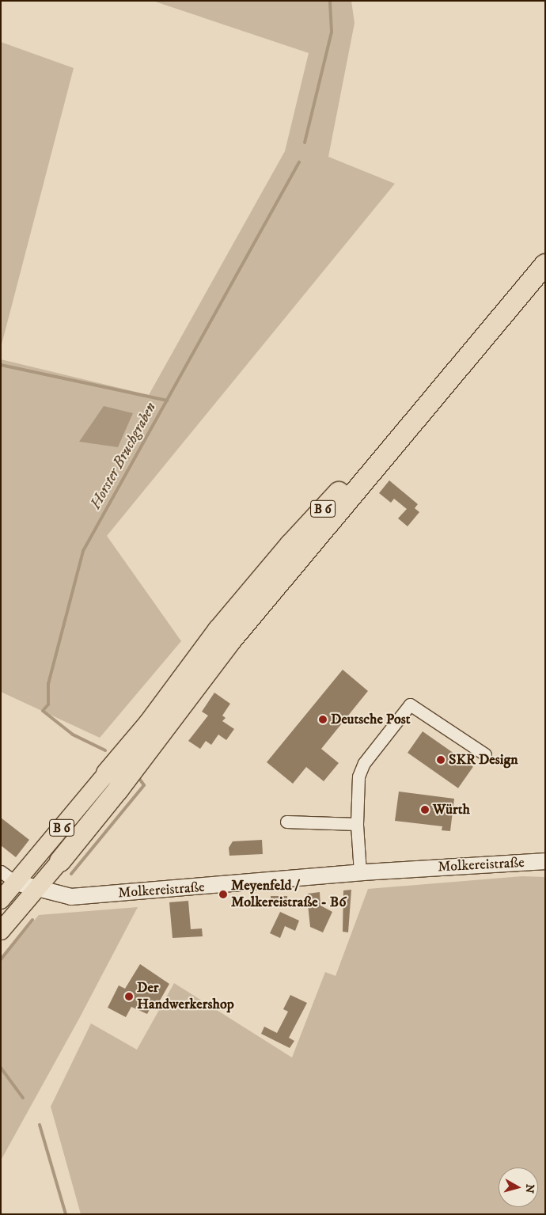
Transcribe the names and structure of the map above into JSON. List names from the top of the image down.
{
  "streets": {
    "highway": ["B 6"],
    "street": ["Molkereistraße"]
  },
  "crossings": [
    ["B 6", "Molkereistraße"]
  ],
  "water": ["Horster Bruchgraben"],
  "places": [
    "Deutsche Post",
    "SKR Design",
    "Würth",
    "Meyenfeld / Molkereistraße - B6",
    "Der Handwerkershop"
  ],
  "north": "right"
}
